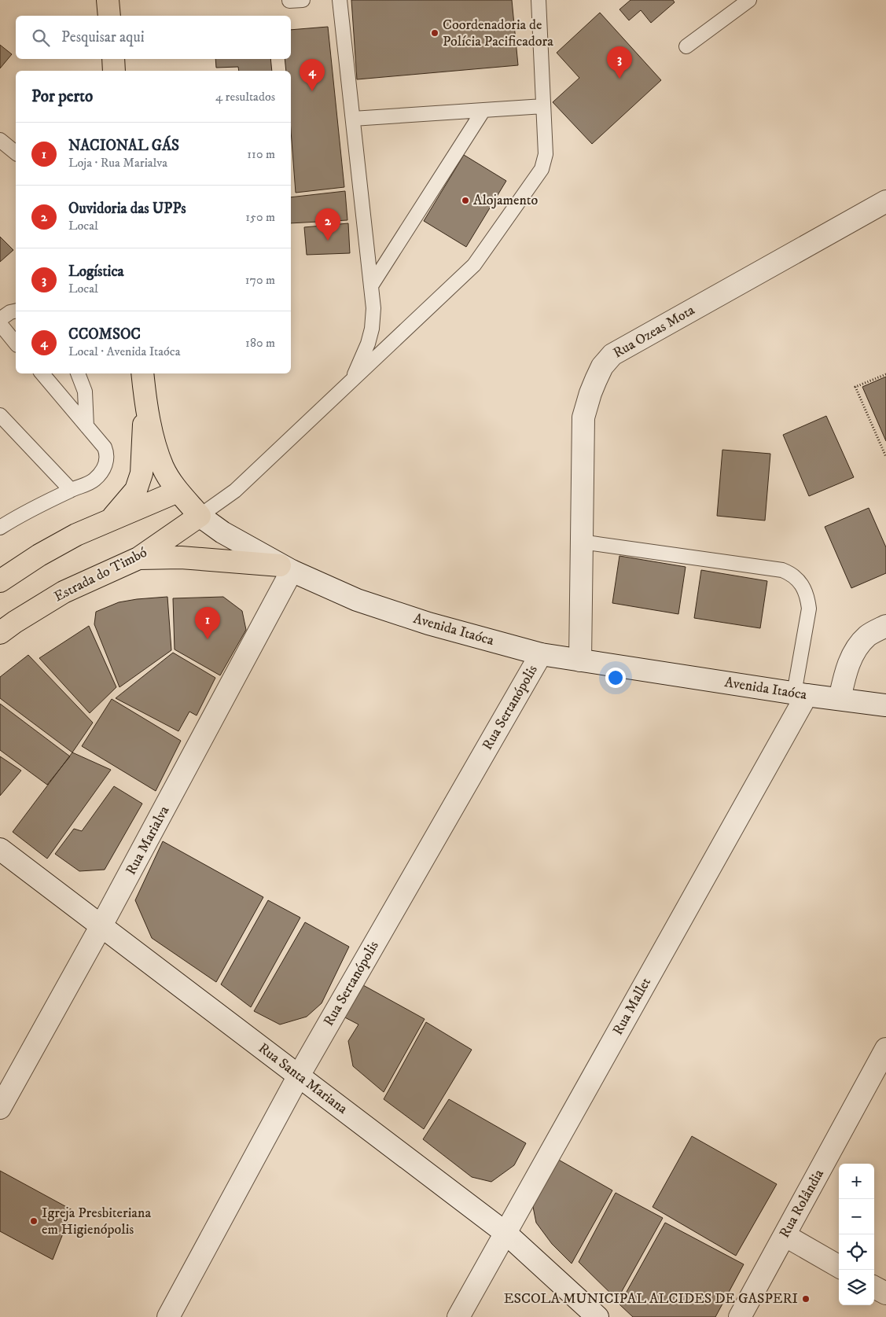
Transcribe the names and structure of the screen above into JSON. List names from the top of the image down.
{
  "streets": {
    "main road": ["Estrada do Timbó", "Avenida Itaóca"],
    "street": [
      "Rua Ozeas Mota",
      "Rua Sertanópolis",
      "Rua Marialva",
      "Rua Mallet",
      "Rua Santa Mariana",
      "Rua Rolândia"
    ]
  },
  "crossings": [
    ["Rua Ozeas Mota", "Avenida Itaóca"],
    ["Estrada do Timbó", "Avenida Itaóca"],
    ["Avenida Itaóca", "Rua Sertanópolis"],
    ["Avenida Itaóca", "Rua Marialva"],
    ["Avenida Itaóca", "Rua Mallet"],
    ["Rua Sertanópolis", "Rua Santa Mariana"],
    ["Rua Marialva", "Rua Santa Mariana"],
    ["Rua Mallet", "Rua Santa Mariana"]
  ],
  "places": [
    "Coordenadoria de Polícia Pacificadora",
    "Alojamento",
    "Igreja Presbiteriana em Higienópolis",
    "ESCOLA MUNICIPAL ALCIDES DE GASPERI"
  ],
  "page": {
    "search": "Pesquisar aqui",
    "pins": [
      "3",
      "4",
      "2",
      "1"
    ],
    "heading": ["Por perto", "4 resultados"],
    "list": [
      {
        "mark": "1",
        "name": "NACIONAL GÁS",
        "note": "Loja · Rua Marialva",
        "value": "110 m"
      },
      {
        "mark": "2",
        "name": "Ouvidoria das UPPs",
        "note": "Local",
        "value": "150 m"
      },
      {
        "mark": "3",
        "name": "Logística",
        "note": "Local",
        "value": "170 m"
      },
      {
        "mark": "4",
        "name": "CCOMSOC",
        "note": "Local · Avenida Itaóca",
        "value": "180 m"
      }
    ],
    "map_buttons": ["+", "−"]
  }
}
